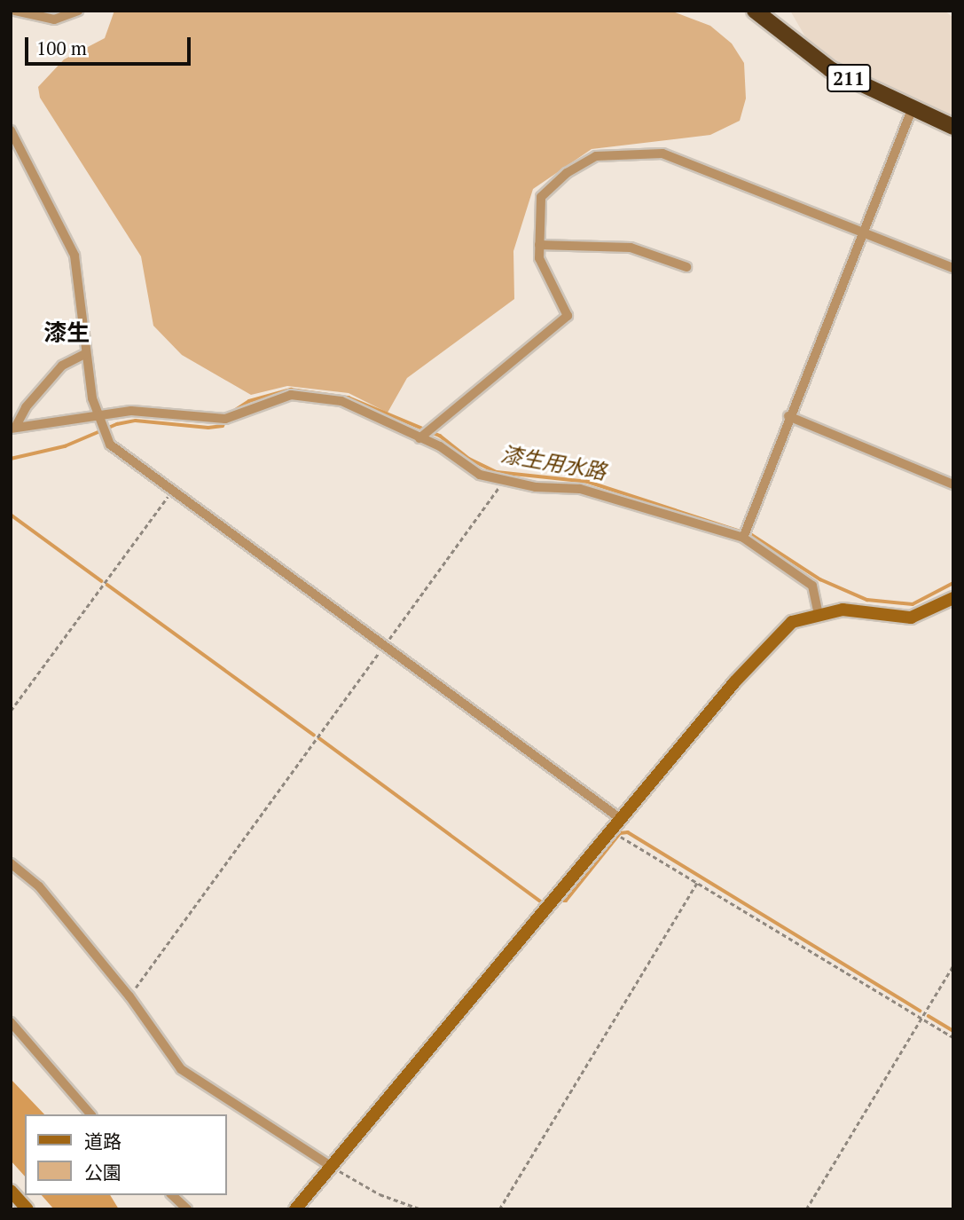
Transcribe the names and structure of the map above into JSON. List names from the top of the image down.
{
  "streets": {
    "highway": ["211"]
  },
  "districts": ["漆生"],
  "water": ["漆生用水路"],
  "legend": ["道路", "公園"],
  "scale_bar": "100 m"
}
